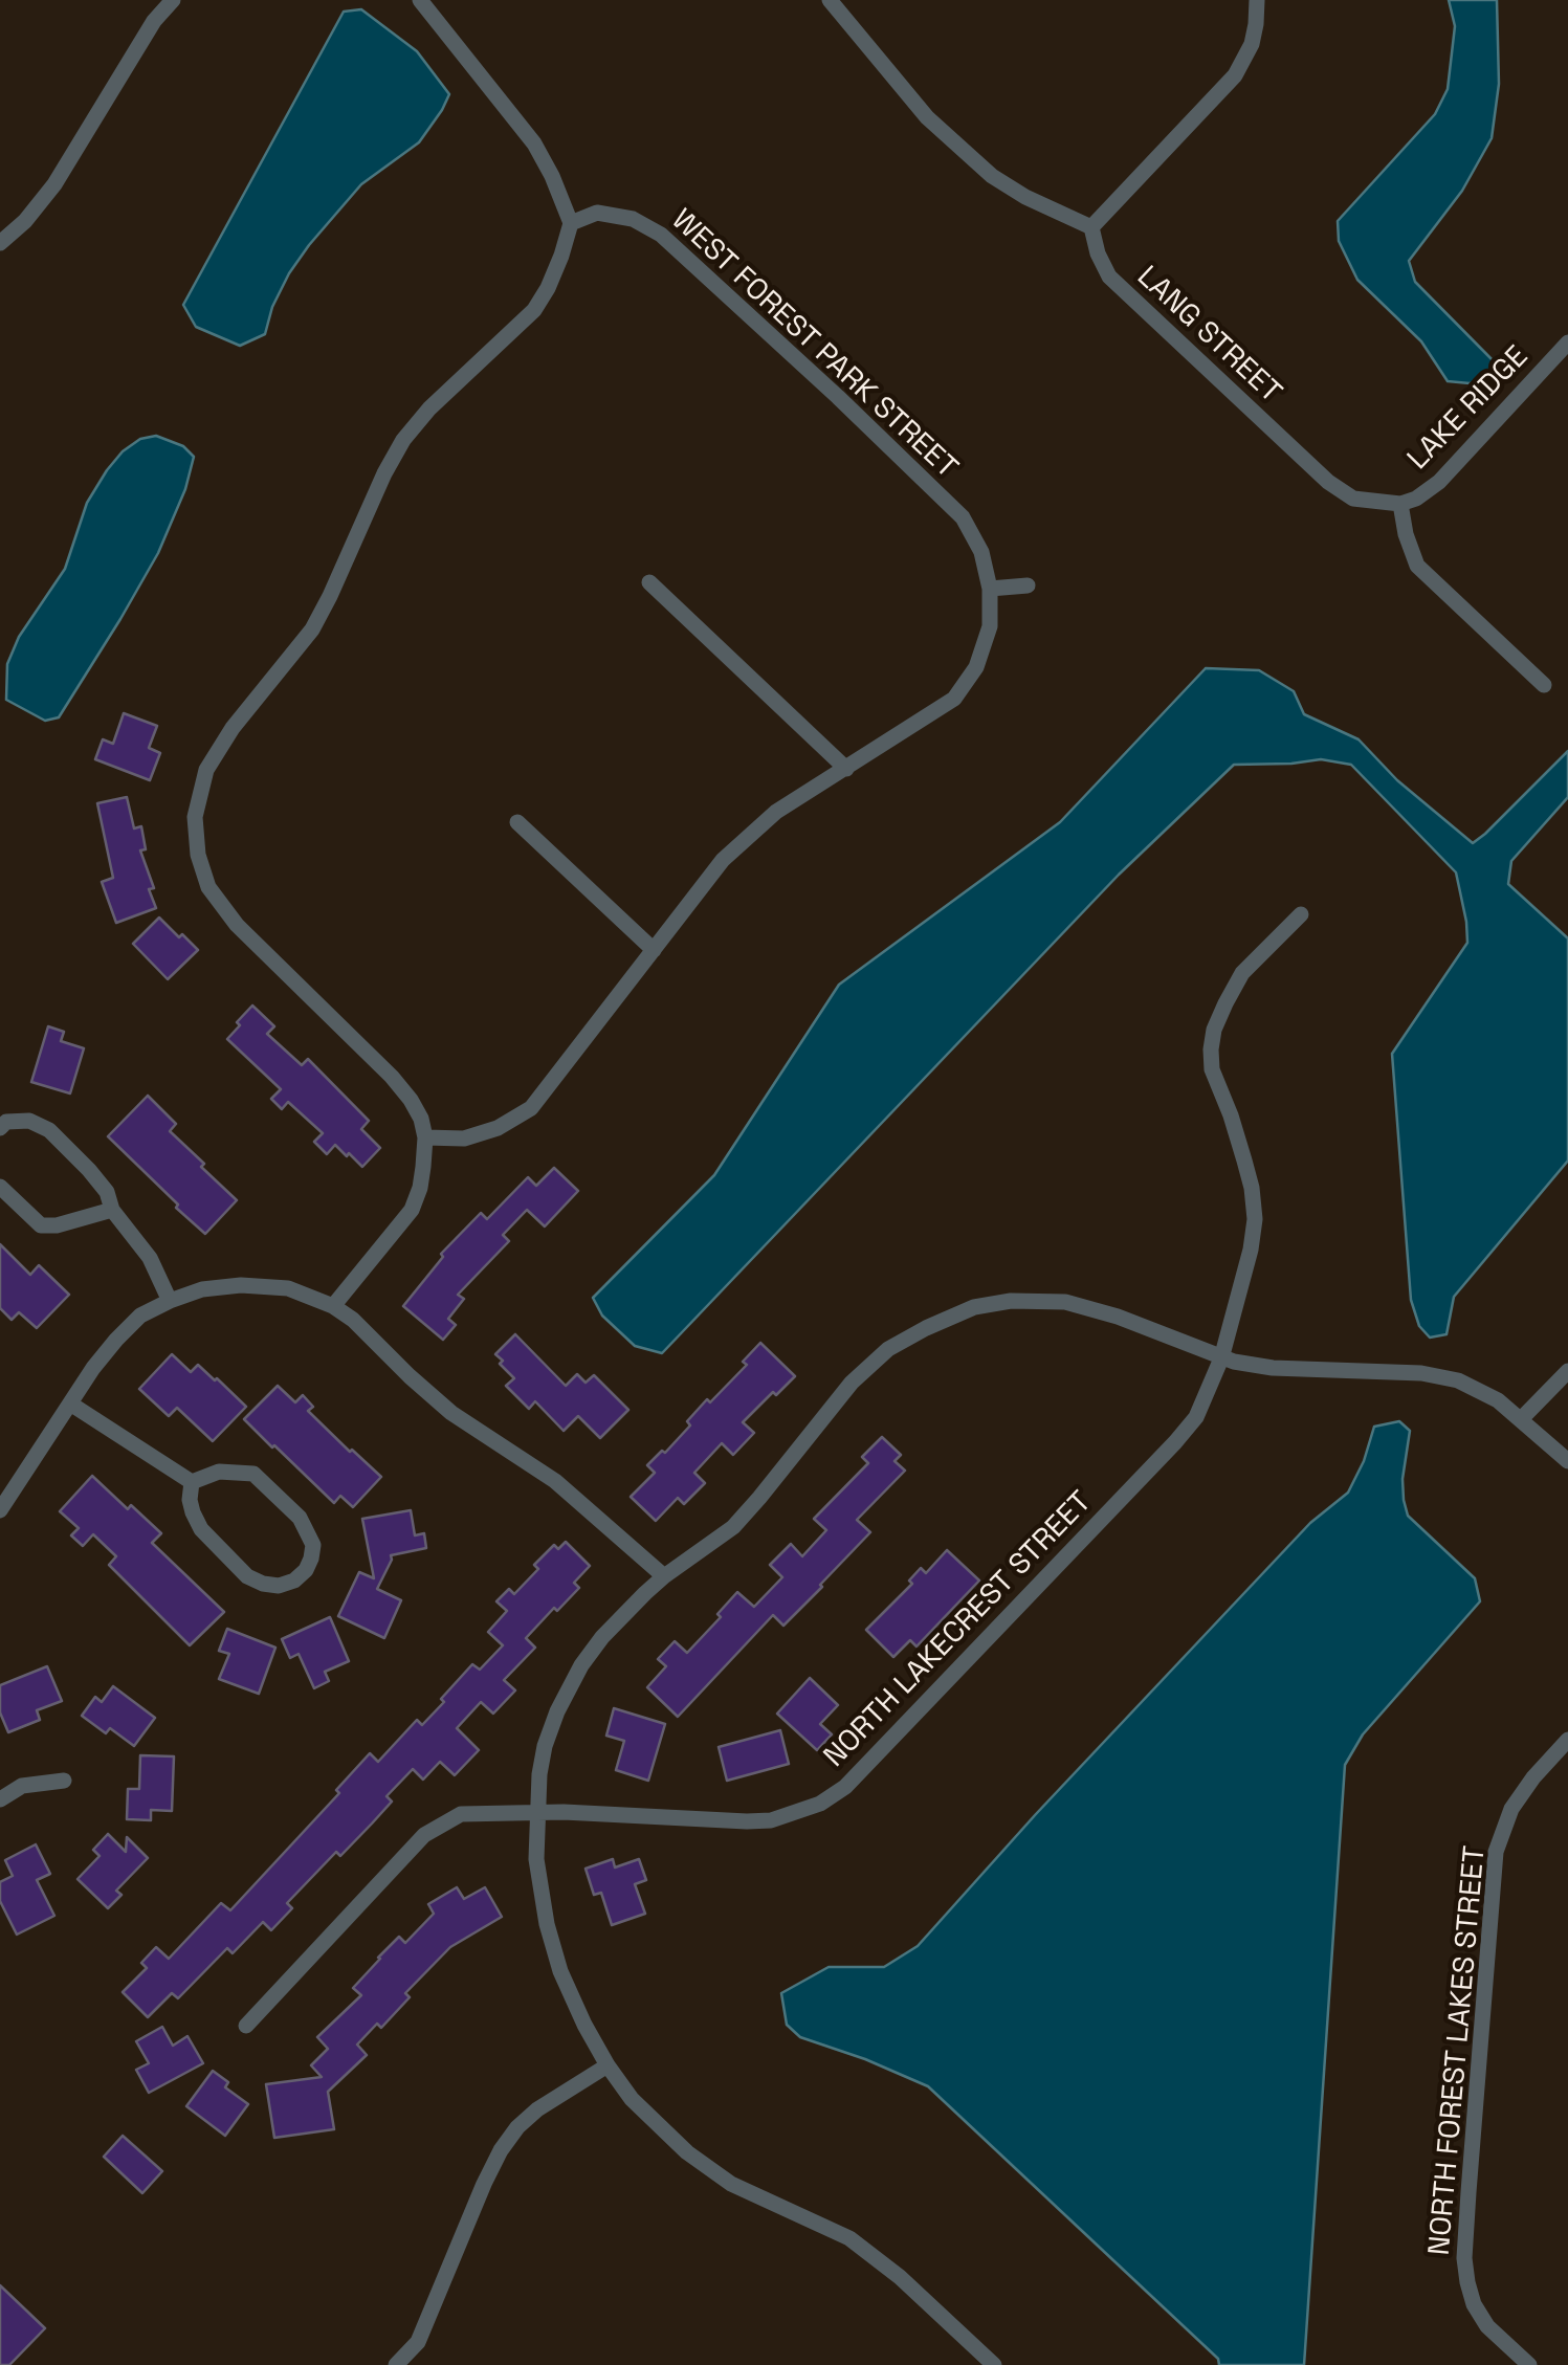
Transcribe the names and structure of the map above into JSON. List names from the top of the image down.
{
  "streets": {
    "street": [
      "LANG STREET",
      "WEST FOREST PARK STREET",
      "LAKE RIDGE",
      "NORTH LAKECREST STREET",
      "NORTH FOREST LAKES STREET"
    ]
  },
  "crossings": [
    ["LANG STREET", "LAKE RIDGE"]
  ]
}
